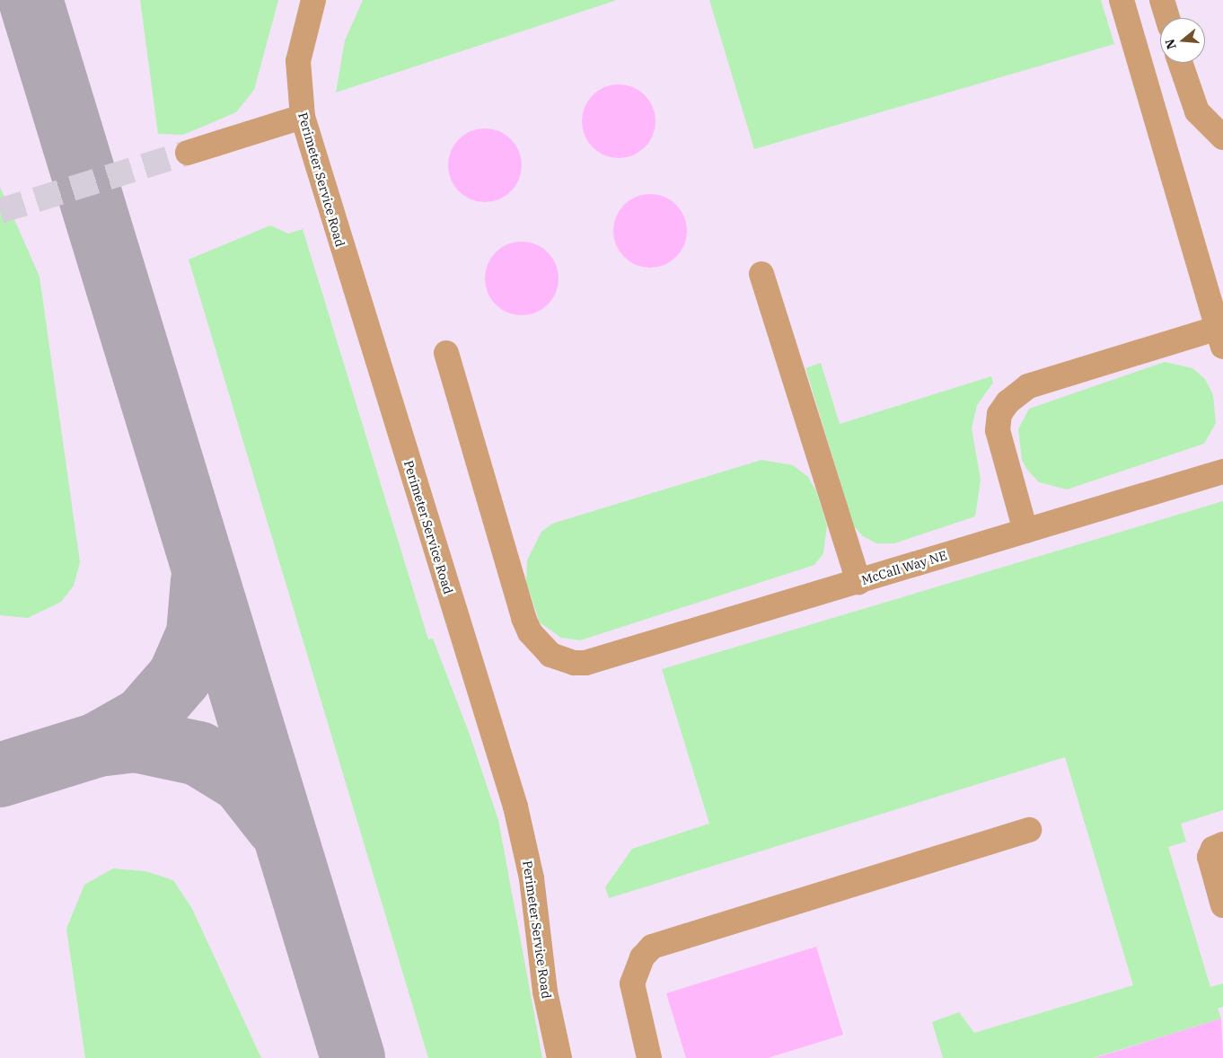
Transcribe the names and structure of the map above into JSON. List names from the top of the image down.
{
  "streets": {
    "street": ["Perimeter Service Road", "McCall Way NE"]
  },
  "north": "left"
}
